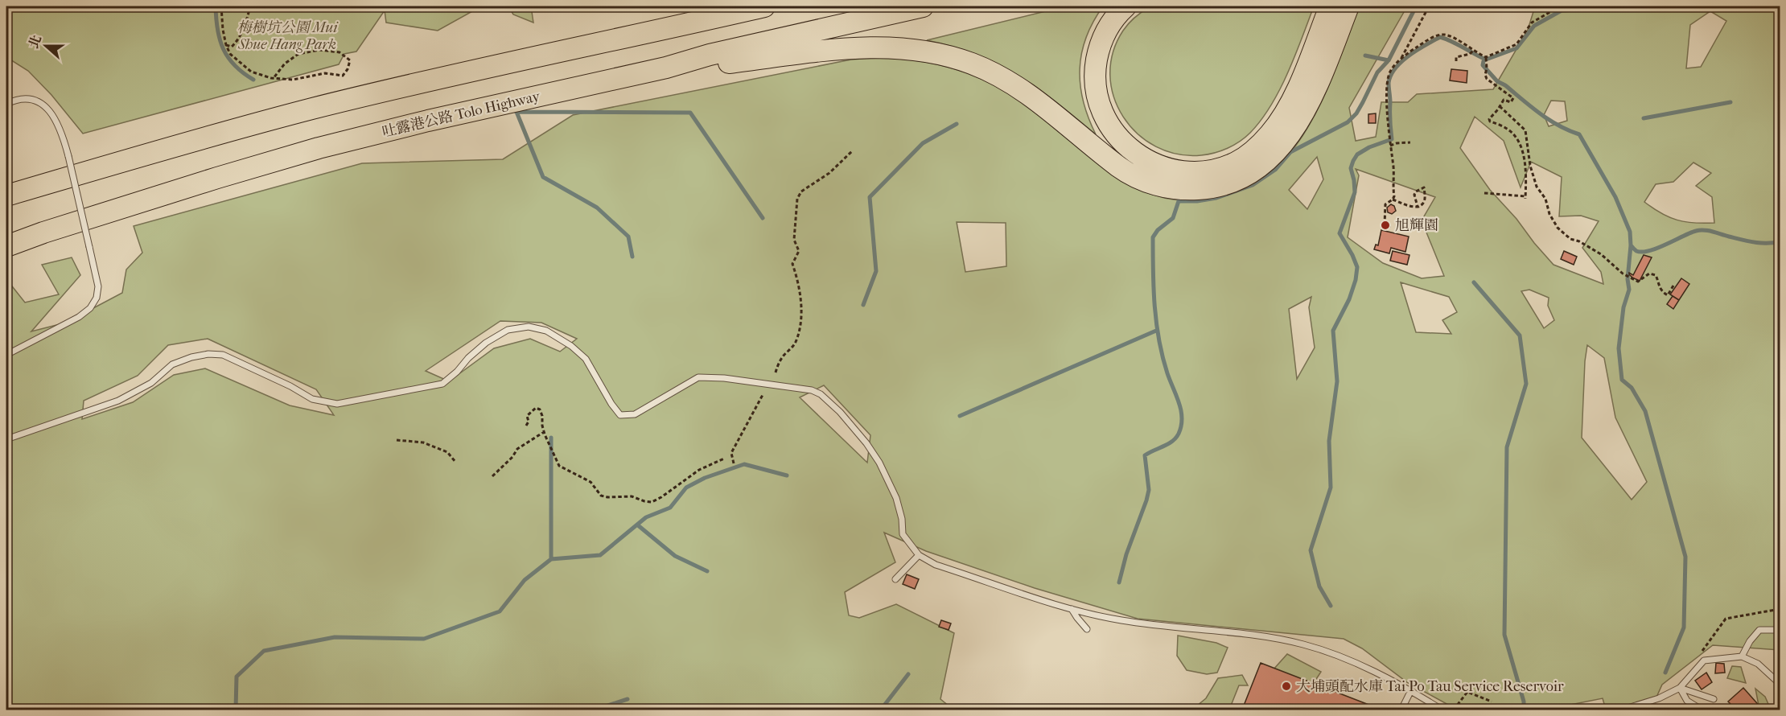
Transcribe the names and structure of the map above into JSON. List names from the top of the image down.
{
  "streets": {
    "highway": ["吐露港公路 Tolo Highway"]
  },
  "parks": ["梅樹坑公園 Mui Shue Hang Park"],
  "places": ["旭輝園", "大埔頭配水庫 Tai Po Tau Service Reservoir"],
  "north": "left"
}
